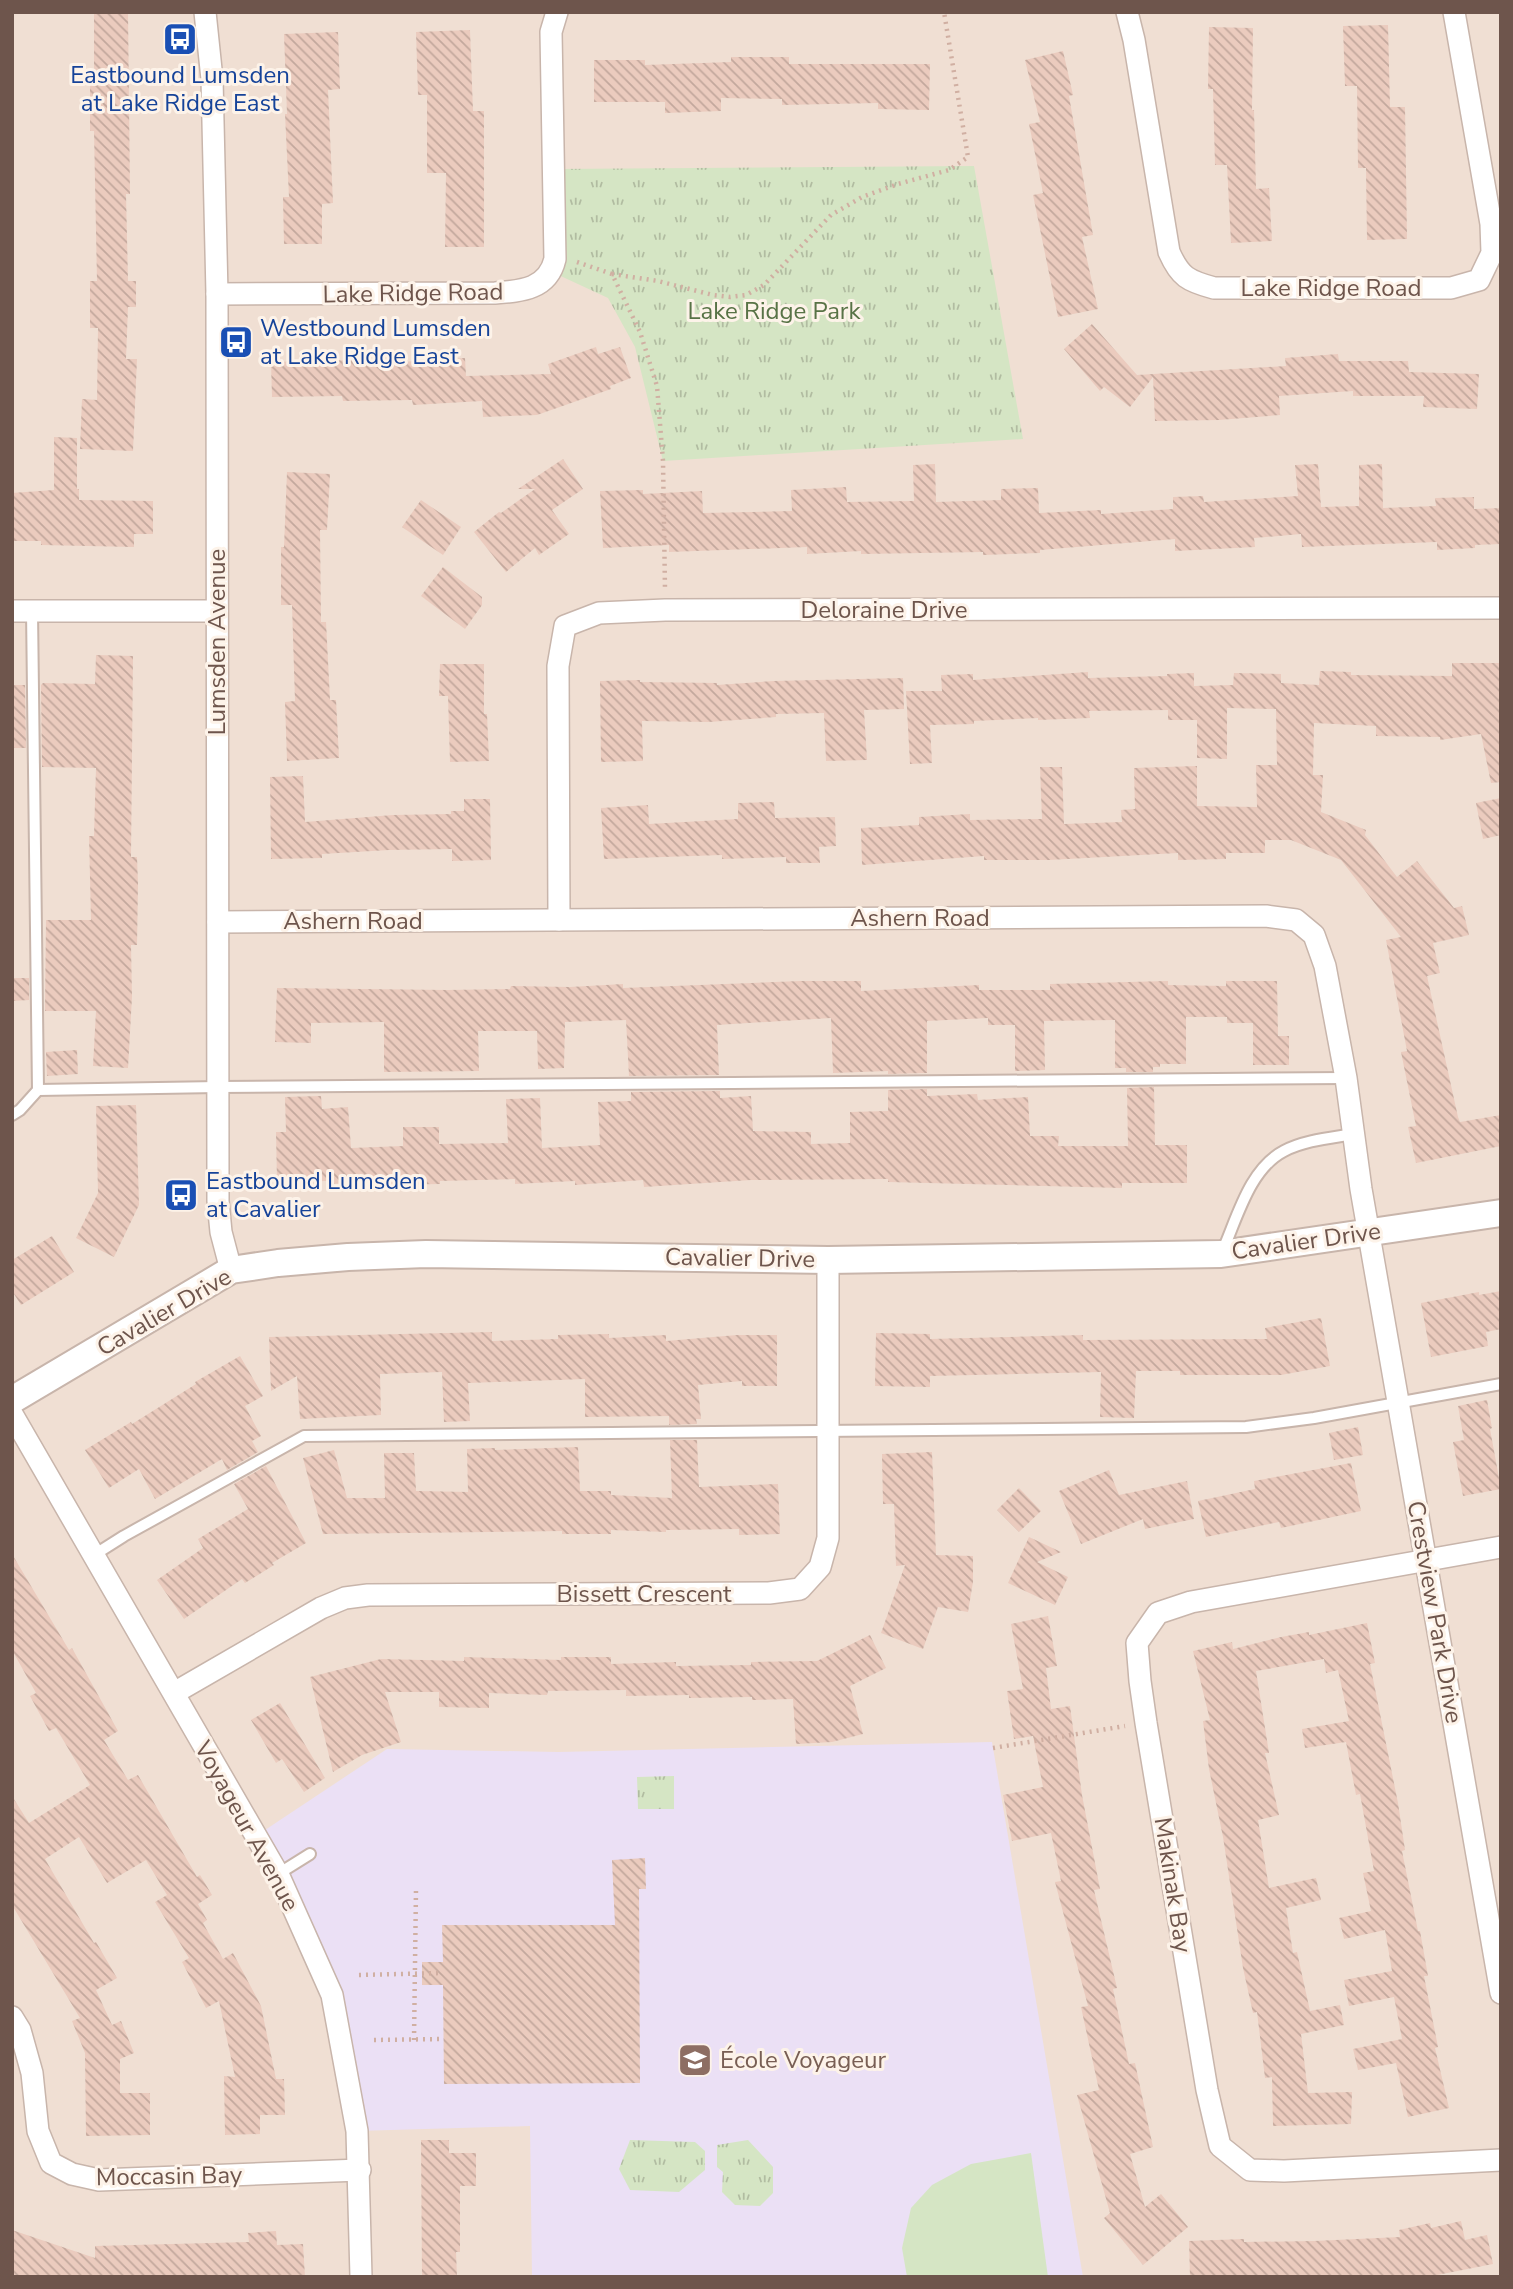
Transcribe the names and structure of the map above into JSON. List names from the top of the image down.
{
  "streets": {
    "street": [
      "Lake Ridge Road",
      "Deloraine Drive",
      "Lumsden Avenue",
      "Ashern Road",
      "Cavalier Drive",
      "Bissett Crescent",
      "Crestview Park Drive",
      "Voyageur Avenue",
      "Makinak Bay",
      "Moccasin Bay"
    ]
  },
  "crossings": [
    ["Lake Ridge Road", "Lumsden Avenue"],
    ["Deloraine Drive", "Ashern Road"],
    ["Lumsden Avenue", "Ashern Road"],
    ["Lumsden Avenue", "Cavalier Drive"],
    ["Ashern Road", "Cavalier Drive"],
    ["Ashern Road", "Crestview Park Drive"],
    ["Cavalier Drive", "Bissett Crescent"],
    ["Cavalier Drive", "Crestview Park Drive"],
    ["Bissett Crescent", "Voyageur Avenue"],
    ["Crestview Park Drive", "Makinak Bay"],
    ["Voyageur Avenue", "Moccasin Bay"]
  ],
  "parks": ["Lake Ridge Park"],
  "places": {
    "bus stop": ["Eastbound Lumsden at Lake Ridge East", "Westbound Lumsden at Lake Ridge East", "Eastbound Lumsden at Cavalier"],
    "school or university": ["École Voyageur"]
  }
}
